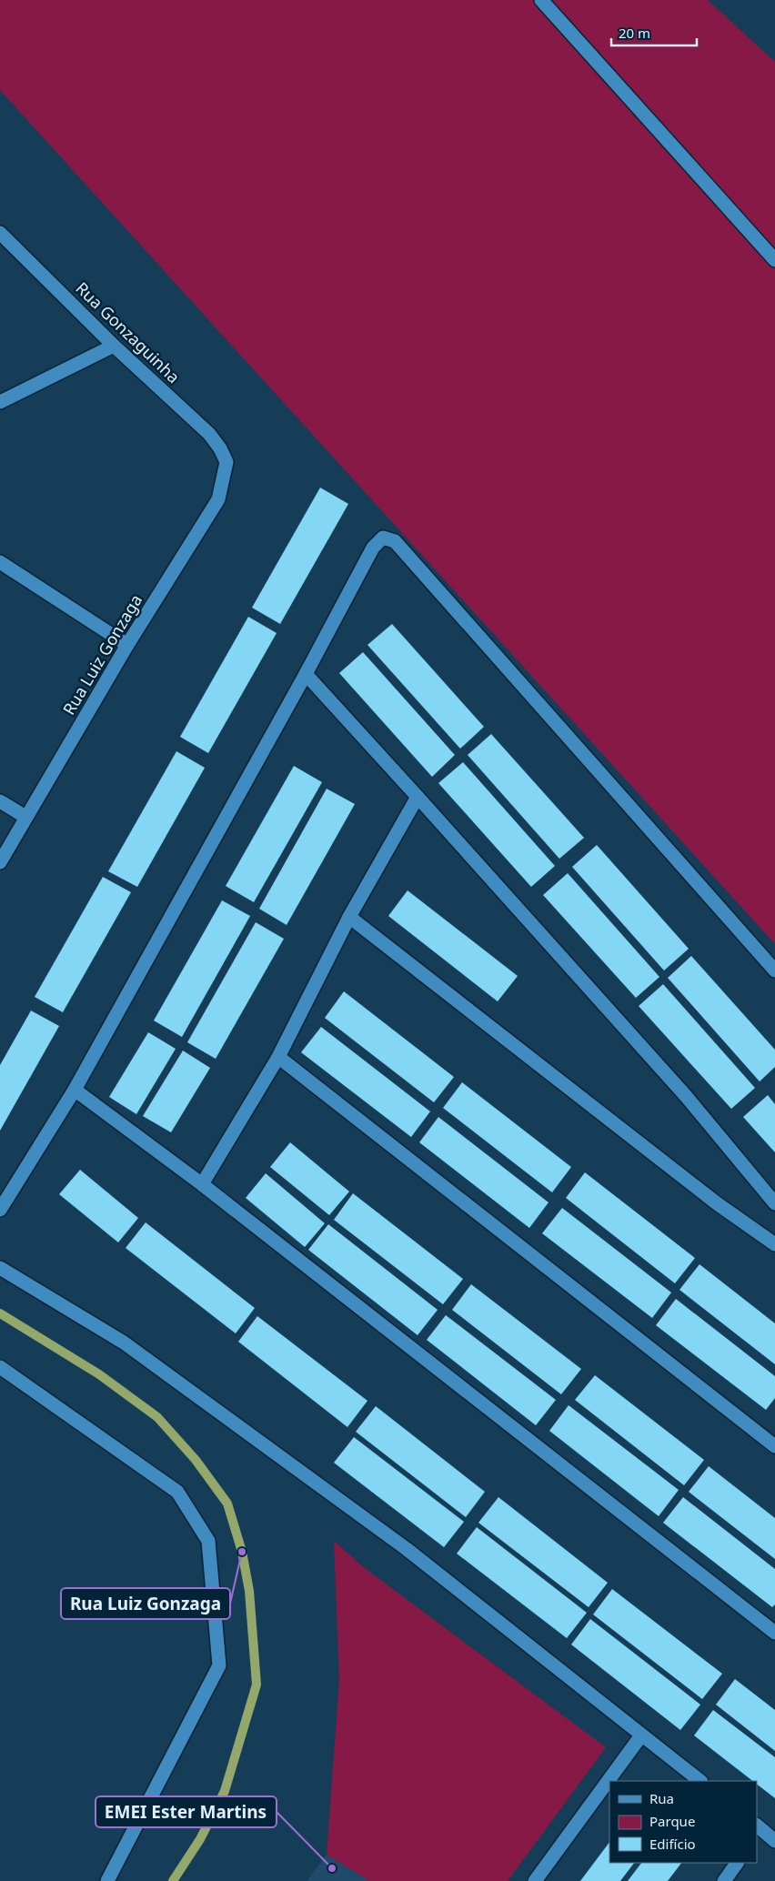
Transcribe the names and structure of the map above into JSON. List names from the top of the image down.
{
  "streets": {
    "street": ["Rua Gonzaguinha", "Rua Luiz Gonzaga"]
  },
  "crossings": [
    ["Rua Gonzaguinha", "Rua Luiz Gonzaga"]
  ],
  "places": ["Rua Luiz Gonzaga", "EMEI Ester Martins"],
  "legend": ["Rua", "Parque", "Edifício"],
  "scale_bar": "20 m"
}
